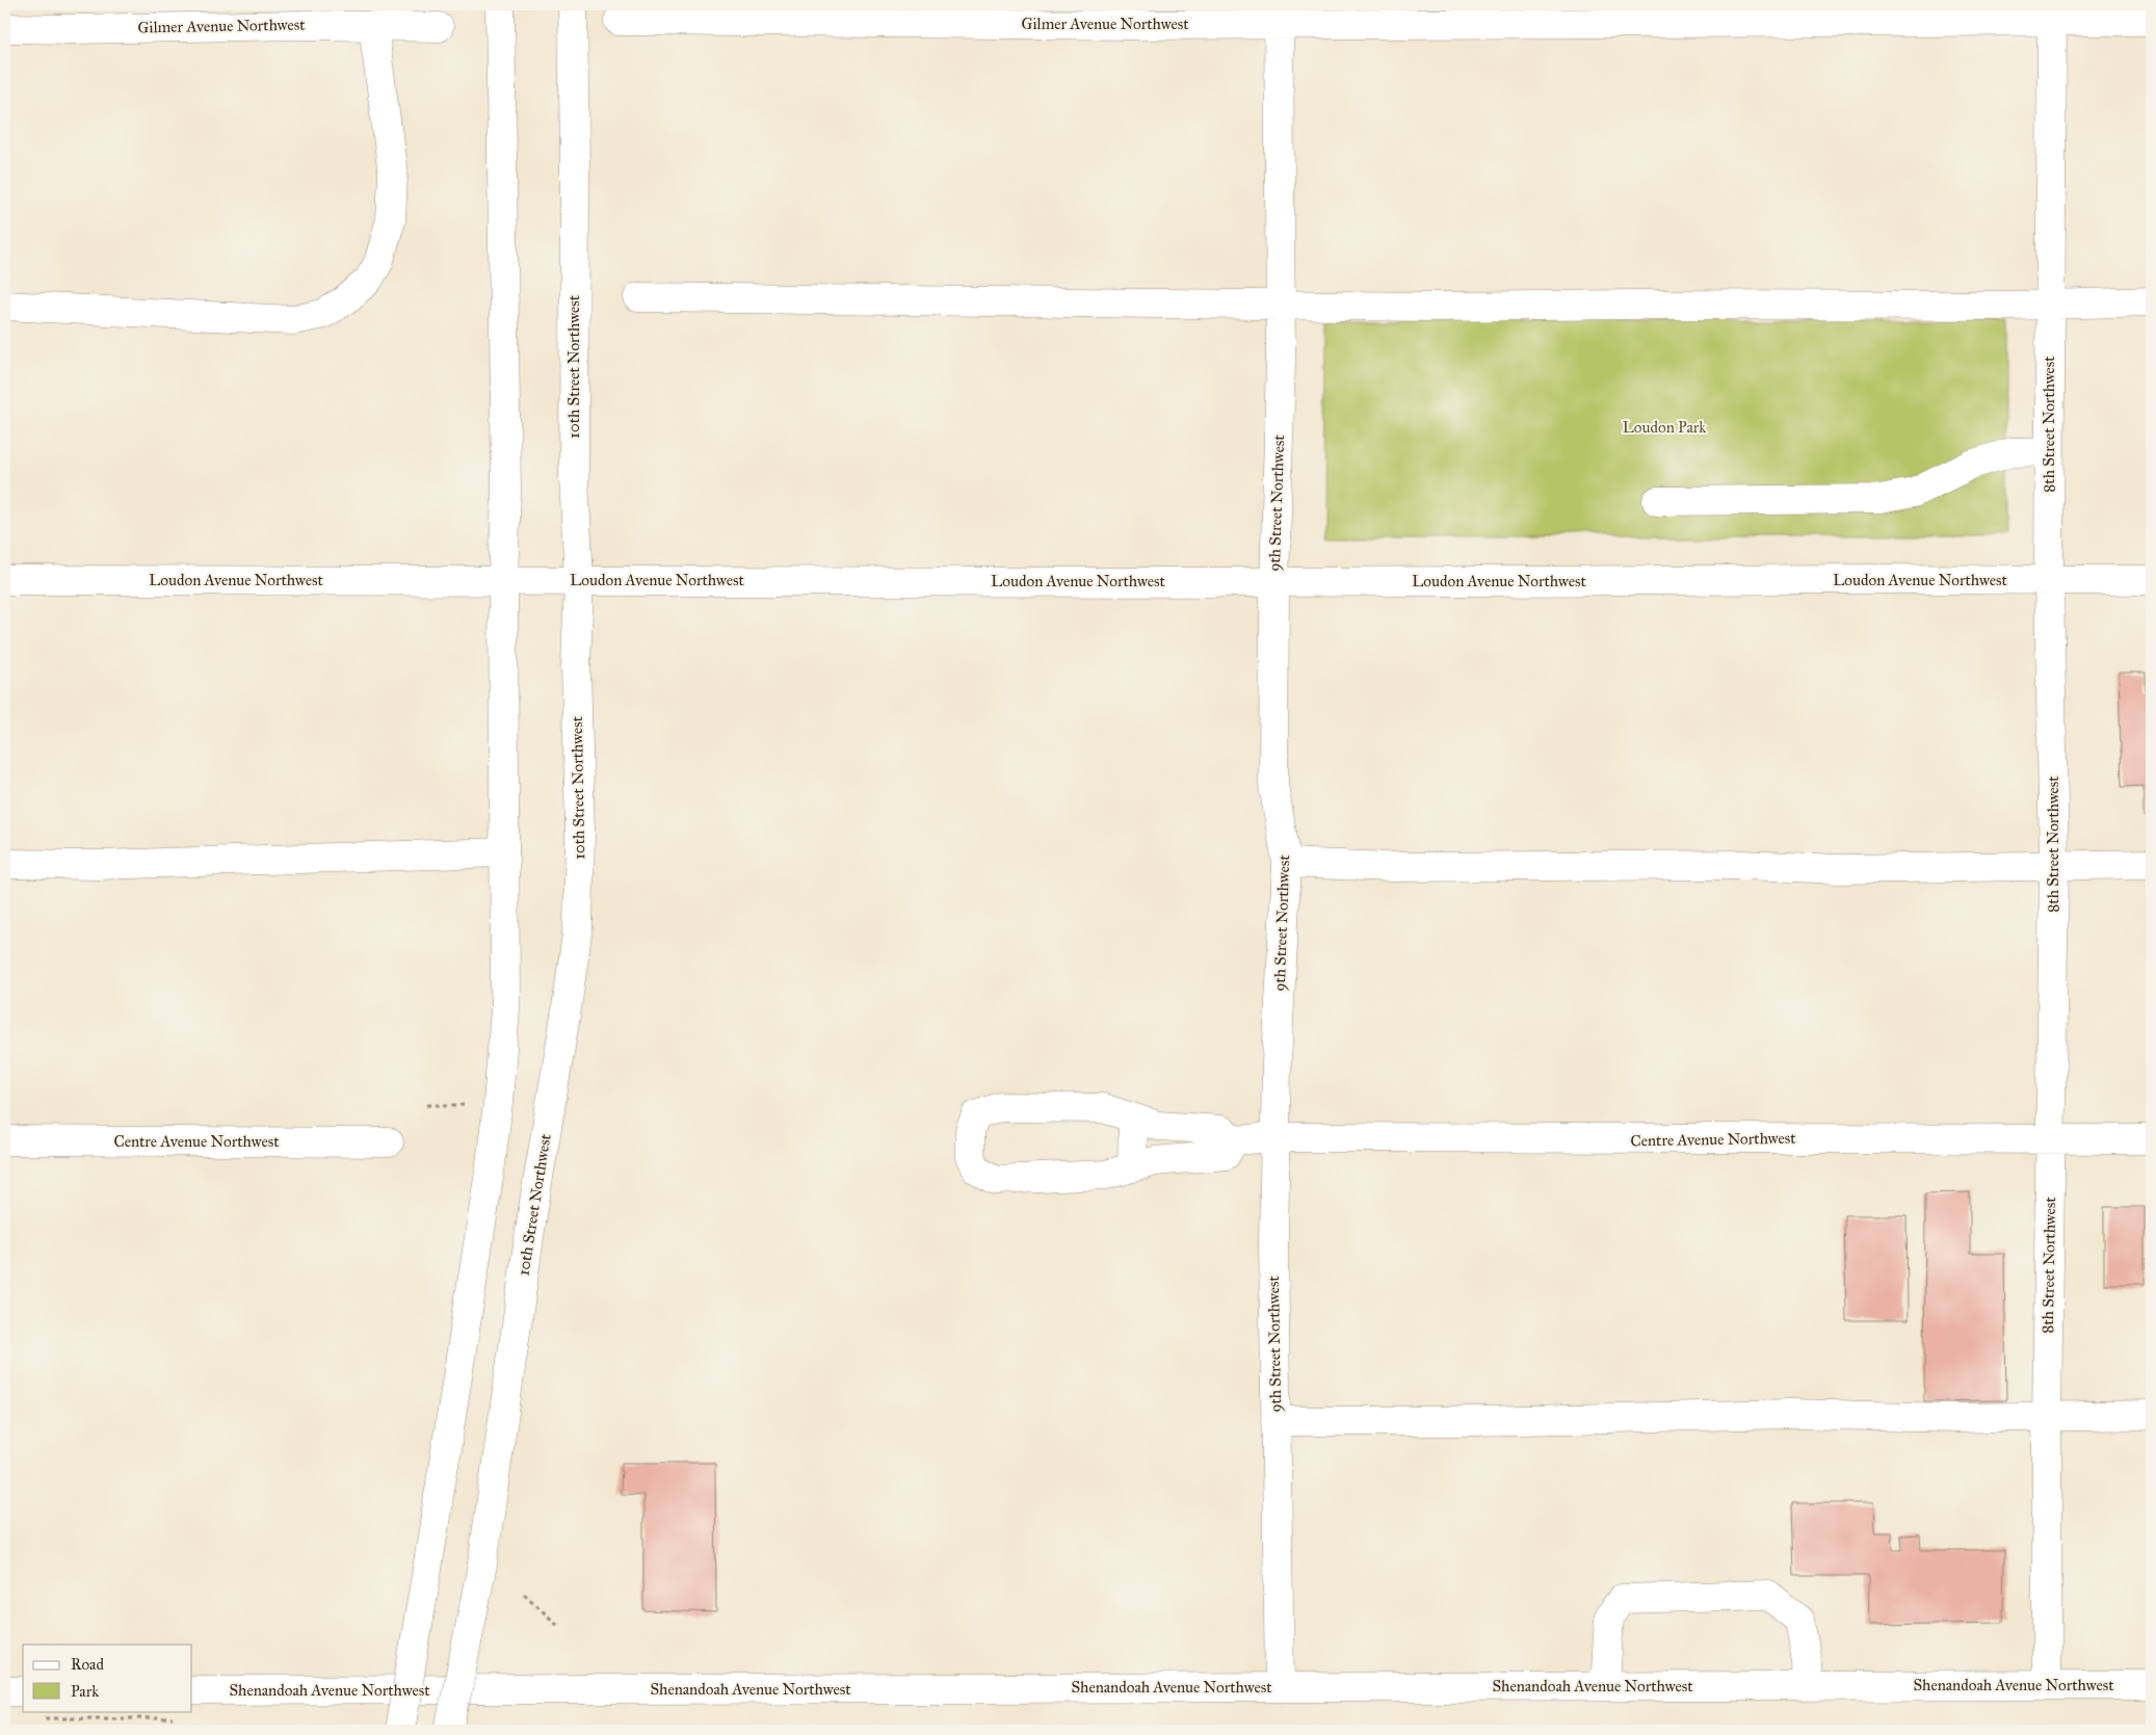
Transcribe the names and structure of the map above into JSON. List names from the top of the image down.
{
  "streets": {
    "street": [
      "Gilmer Avenue Northwest",
      "10th Street Northwest",
      "8th Street Northwest",
      "9th Street Northwest",
      "Loudon Avenue Northwest",
      "Centre Avenue Northwest",
      "Shenandoah Avenue Northwest"
    ]
  },
  "crossings": [
    ["Gilmer Avenue Northwest", "8th Street Northwest"],
    ["Gilmer Avenue Northwest", "9th Street Northwest"],
    ["10th Street Northwest", "Loudon Avenue Northwest"],
    ["8th Street Northwest", "Loudon Avenue Northwest"],
    ["8th Street Northwest", "Centre Avenue Northwest"],
    ["8th Street Northwest", "Shenandoah Avenue Northwest"],
    ["9th Street Northwest", "Loudon Avenue Northwest"],
    ["9th Street Northwest", "Centre Avenue Northwest"],
    ["9th Street Northwest", "Shenandoah Avenue Northwest"]
  ],
  "parks": ["Loudon Park"],
  "legend": ["Road", "Park"]
}
